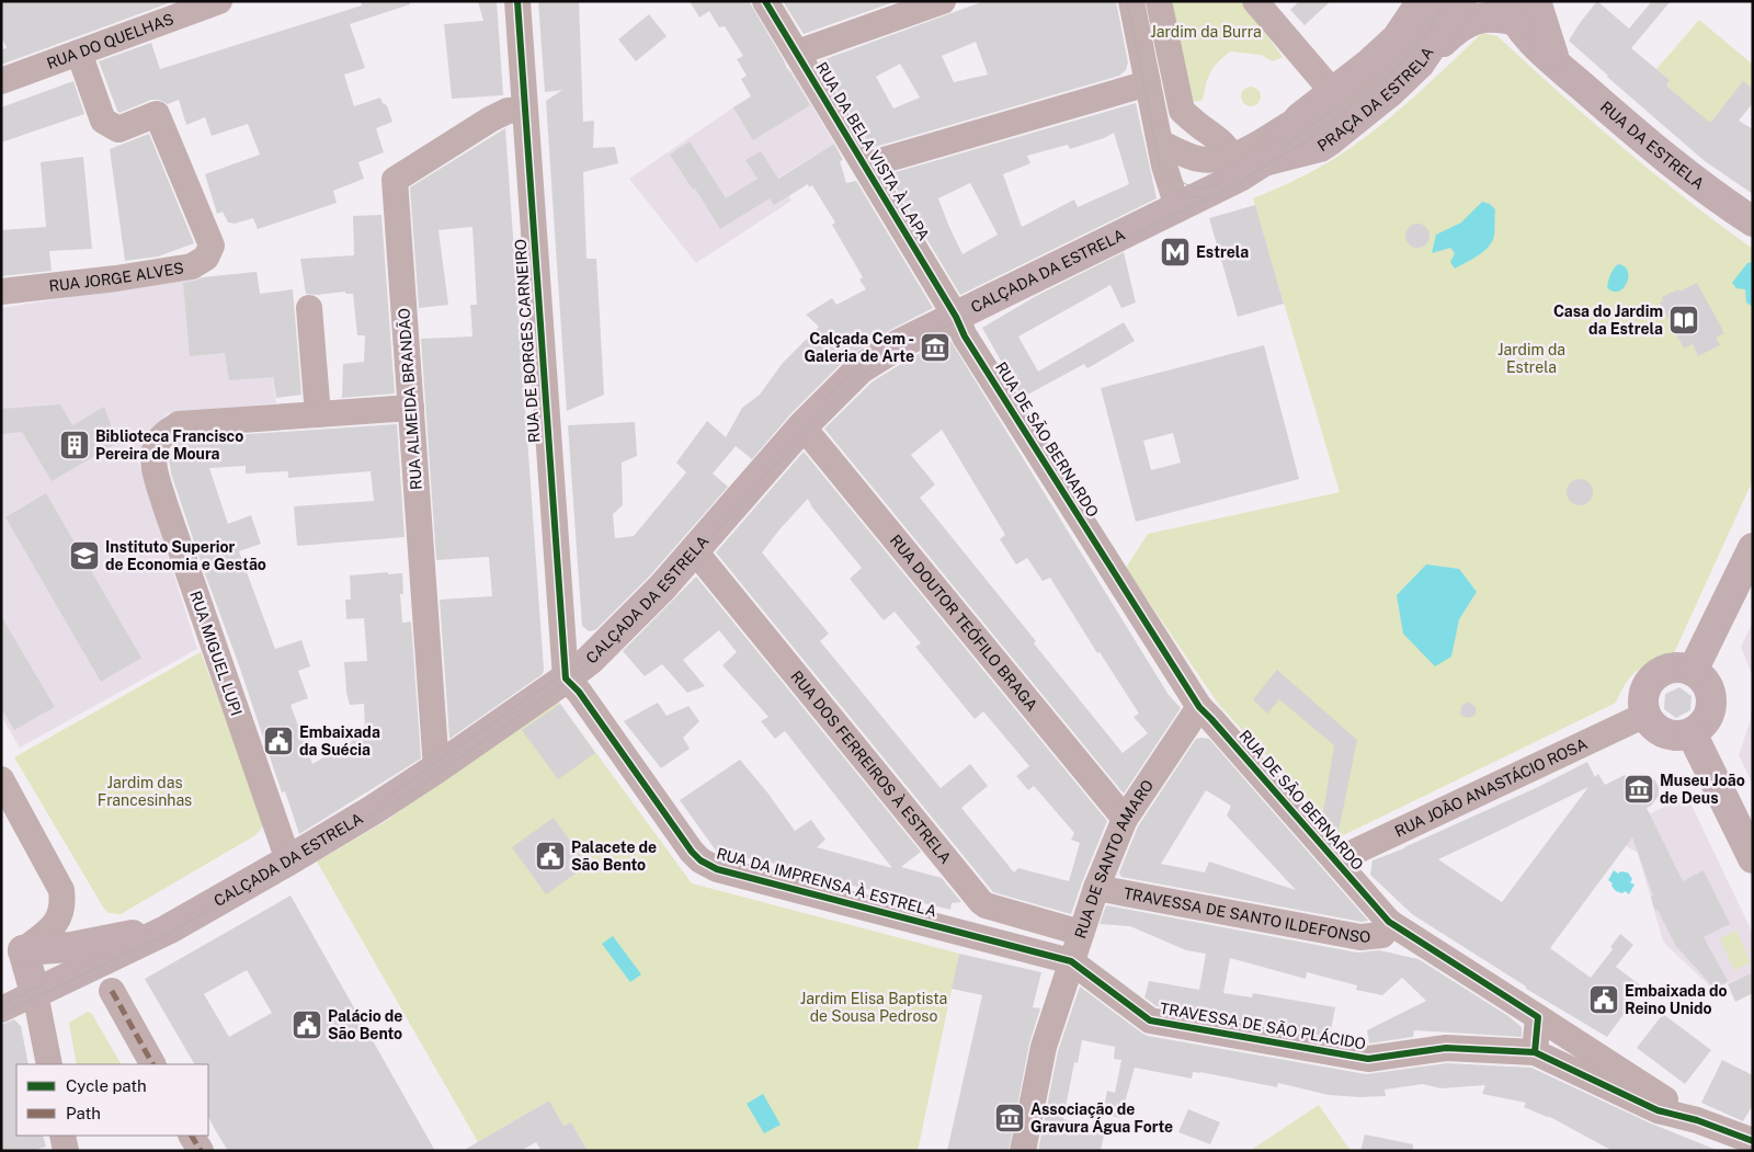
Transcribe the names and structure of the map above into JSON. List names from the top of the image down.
{
  "streets": {
    "main road": ["PRAÇA DA ESTRELA", "RUA DA ESTRELA", "CALÇADA DA ESTRELA"],
    "street": [
      "RUA DO QUELHAS",
      "RUA DA BELA VISTA À LAPA",
      "RUA JORGE ALVES",
      "RUA DE BORGES CARNEIRO",
      "RUA ALMEIDA BRANDÃO",
      "RUA DE SÃO BERNARDO",
      "RUA DOUTOR TEÓFILO BRAGA",
      "RUA MIGUEL LUPI",
      "RUA DOS FERREIROS À ESTRELA",
      "RUA JOÃO ANASTÁCIO ROSA",
      "RUA DE SANTO AMARO",
      "RUA DA IMPRENSA À ESTRELA",
      "TRAVESSA DE SANTO ILDEFONSO",
      "TRAVESSA DE SÃO PLÁCIDO"
    ]
  },
  "crossings": [
    ["RUA DO QUELHAS", "RUA JORGE ALVES"],
    ["PRAÇA DA ESTRELA", "CALÇADA DA ESTRELA"],
    ["RUA DA BELA VISTA À LAPA", "CALÇADA DA ESTRELA"],
    ["RUA DA BELA VISTA À LAPA", "RUA DE SÃO BERNARDO"],
    ["CALÇADA DA ESTRELA", "RUA DE BORGES CARNEIRO"],
    ["CALÇADA DA ESTRELA", "RUA ALMEIDA BRANDÃO"],
    ["CALÇADA DA ESTRELA", "RUA DE SÃO BERNARDO"],
    ["CALÇADA DA ESTRELA", "RUA DOUTOR TEÓFILO BRAGA"],
    ["CALÇADA DA ESTRELA", "RUA MIGUEL LUPI"],
    ["CALÇADA DA ESTRELA", "RUA DOS FERREIROS À ESTRELA"],
    ["CALÇADA DA ESTRELA", "RUA DA IMPRENSA À ESTRELA"],
    ["RUA DE BORGES CARNEIRO", "RUA ALMEIDA BRANDÃO"],
    ["RUA DE BORGES CARNEIRO", "RUA DA IMPRENSA À ESTRELA"],
    ["RUA ALMEIDA BRANDÃO", "RUA MIGUEL LUPI"],
    ["RUA DE SÃO BERNARDO", "RUA JOÃO ANASTÁCIO ROSA"],
    ["RUA DE SÃO BERNARDO", "RUA DE SANTO AMARO"],
    ["RUA DE SÃO BERNARDO", "TRAVESSA DE SANTO ILDEFONSO"],
    ["RUA DE SÃO BERNARDO", "TRAVESSA DE SÃO PLÁCIDO"],
    ["RUA DOUTOR TEÓFILO BRAGA", "RUA DE SANTO AMARO"],
    ["RUA DOS FERREIROS À ESTRELA", "RUA DE SANTO AMARO"],
    ["RUA DE SANTO AMARO", "RUA DA IMPRENSA À ESTRELA"],
    ["RUA DE SANTO AMARO", "TRAVESSA DE SANTO ILDEFONSO"],
    ["RUA DE SANTO AMARO", "TRAVESSA DE SÃO PLÁCIDO"],
    ["RUA DA IMPRENSA À ESTRELA", "TRAVESSA DE SÃO PLÁCIDO"]
  ],
  "parks": [
    "Jardim da Burra",
    "Jardim da Estrela",
    "Jardim das Francesinhas",
    "Jardim Elisa Baptista de Sousa Pedroso"
  ],
  "places": {
    "metro station": ["Estrela"],
    "library": ["Casa do Jardim da Estrela"],
    "museum": ["Calçada Cem - Galeria de Arte", "Museu João de Deus", "Associação de Gravura Água Forte"],
    "building": ["Biblioteca Francisco Pereira de Moura"],
    "school or university": ["Instituto Superior de Economia e Gestão"],
    "public building": [
      "Embaixada da Suécia",
      "Palacete de São Bento",
      "Embaixada do Reino Unido",
      "Palácio de São Bento"
    ]
  },
  "legend": ["Cycle path", "Path"]
}
